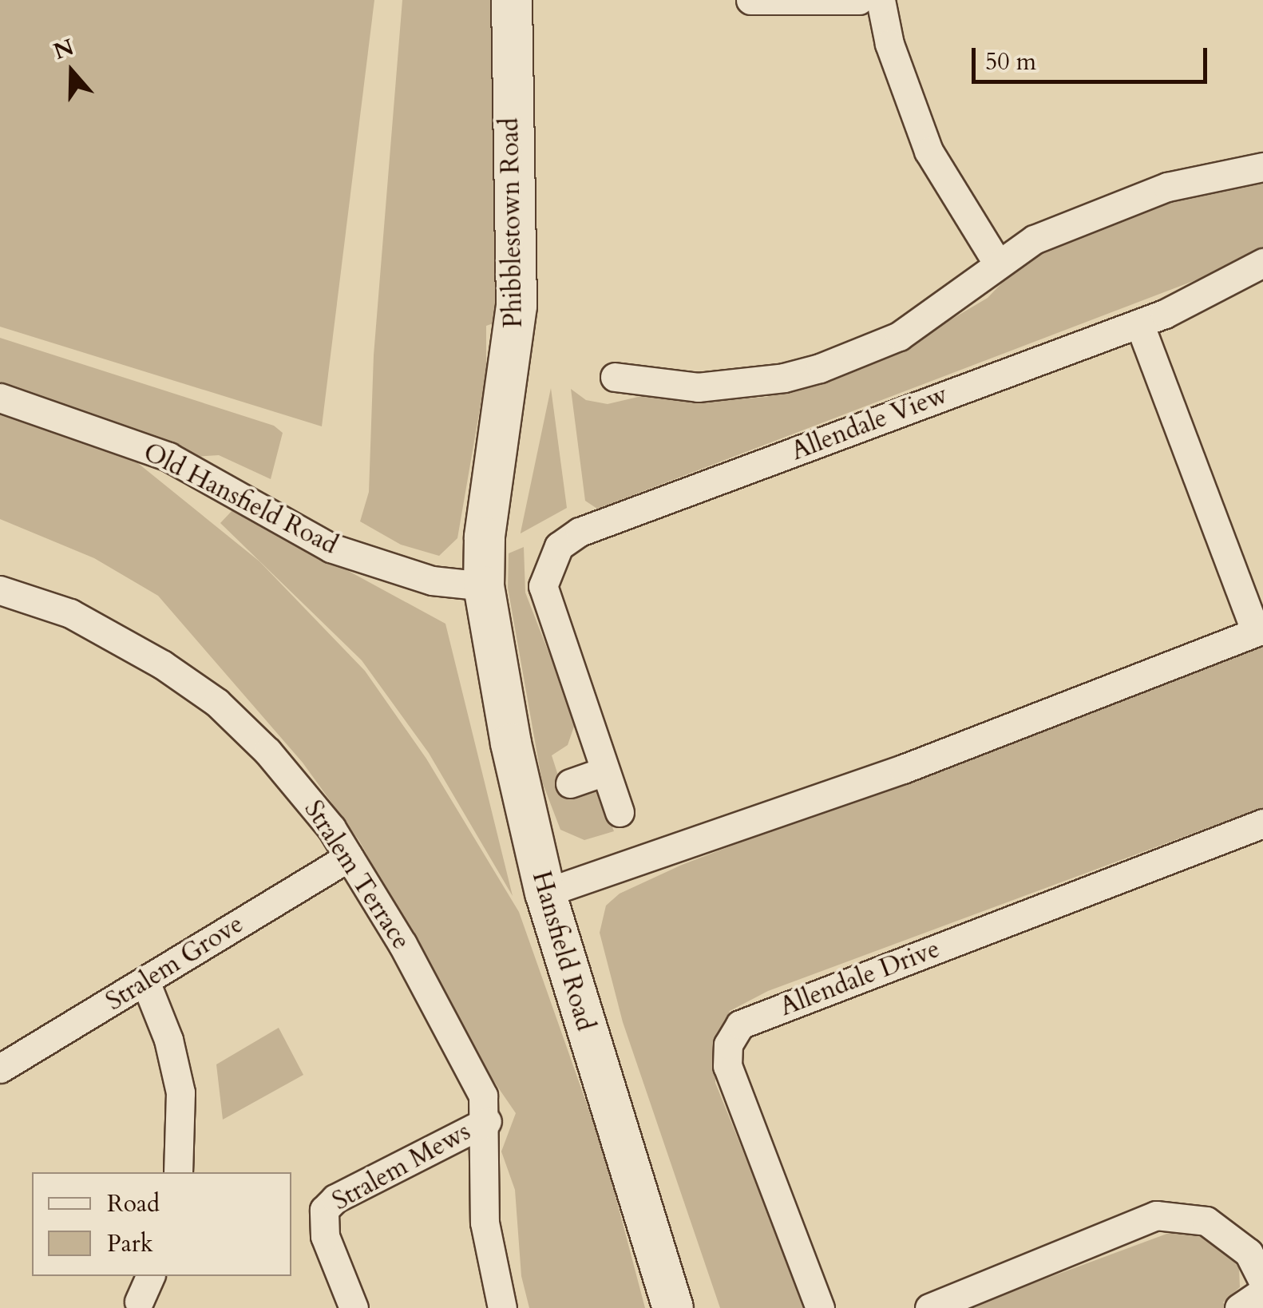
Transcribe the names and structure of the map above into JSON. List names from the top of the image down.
{
  "streets": {
    "street": [
      "Phibblestown Road",
      "Allendale View",
      "Old Hansfield Road",
      "Stralem Terrace",
      "Hansfield Road",
      "Stralem Grove",
      "Allendale Drive",
      "Stralem Mews"
    ]
  },
  "crossings": [
    ["Phibblestown Road", "Old Hansfield Road"],
    ["Phibblestown Road", "Hansfield Road"],
    ["Old Hansfield Road", "Hansfield Road"],
    ["Stralem Terrace", "Stralem Grove"],
    ["Stralem Terrace", "Stralem Mews"]
  ],
  "legend": ["Road", "Park"],
  "scale_bar": "50 m",
  "north": "top"
}
